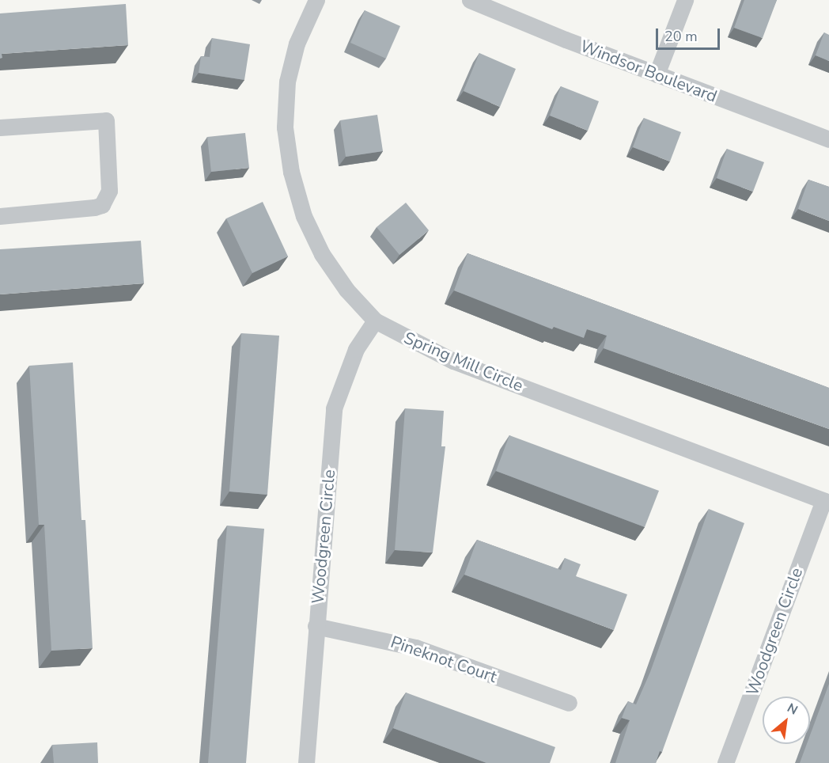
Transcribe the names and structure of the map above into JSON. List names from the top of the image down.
{
  "streets": {
    "street": [
      "Windsor Boulevard",
      "Spring Mill Circle",
      "Woodgreen Circle",
      "Pineknot Court"
    ]
  },
  "crossings": [
    ["Spring Mill Circle", "Woodgreen Circle"],
    ["Woodgreen Circle", "Pineknot Court"]
  ],
  "scale_bar": "20 m",
  "north": "top right"
}
